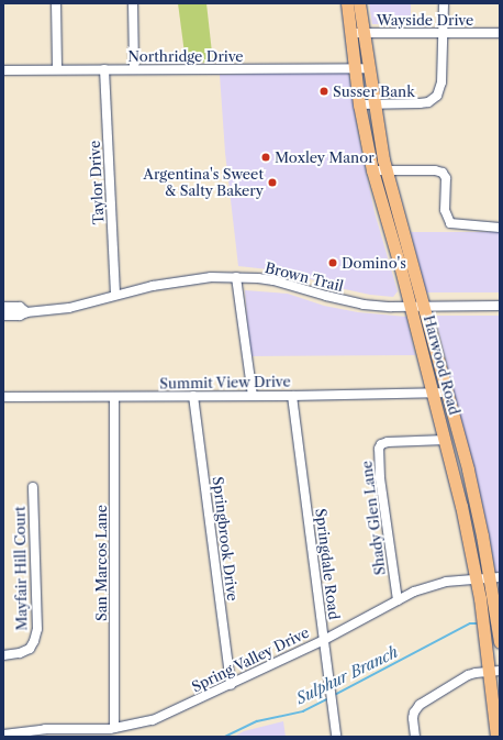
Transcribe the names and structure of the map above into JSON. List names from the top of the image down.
{
  "streets": {
    "main road": ["Harwood Road"],
    "street": [
      "Wayside Drive",
      "Northridge Drive",
      "Taylor Drive",
      "Brown Trail",
      "Summit View Drive",
      "Shady Glen Lane",
      "Springbrook Drive",
      "San Marcos Lane",
      "Springdale Road",
      "Mayfair Hill Court",
      "Spring Valley Drive"
    ]
  },
  "crossings": [
    ["Wayside Drive", "Harwood Road"],
    ["Northridge Drive", "Taylor Drive"],
    ["Northridge Drive", "Harwood Road"],
    ["Taylor Drive", "Brown Trail"],
    ["Brown Trail", "Harwood Road"],
    ["Harwood Road", "Summit View Drive"],
    ["Harwood Road", "Shady Glen Lane"],
    ["Harwood Road", "Spring Valley Drive"],
    ["Summit View Drive", "Springbrook Drive"],
    ["Summit View Drive", "San Marcos Lane"],
    ["Summit View Drive", "Springdale Road"],
    ["Shady Glen Lane", "Spring Valley Drive"],
    ["Springbrook Drive", "Spring Valley Drive"],
    ["San Marcos Lane", "Spring Valley Drive"],
    ["Springdale Road", "Spring Valley Drive"]
  ],
  "water": ["Sulphur Branch"],
  "places": [
    "Susser Bank",
    "Moxley Manor",
    "Argentina's Sweet & Salty Bakery",
    "Domino's"
  ]
}
